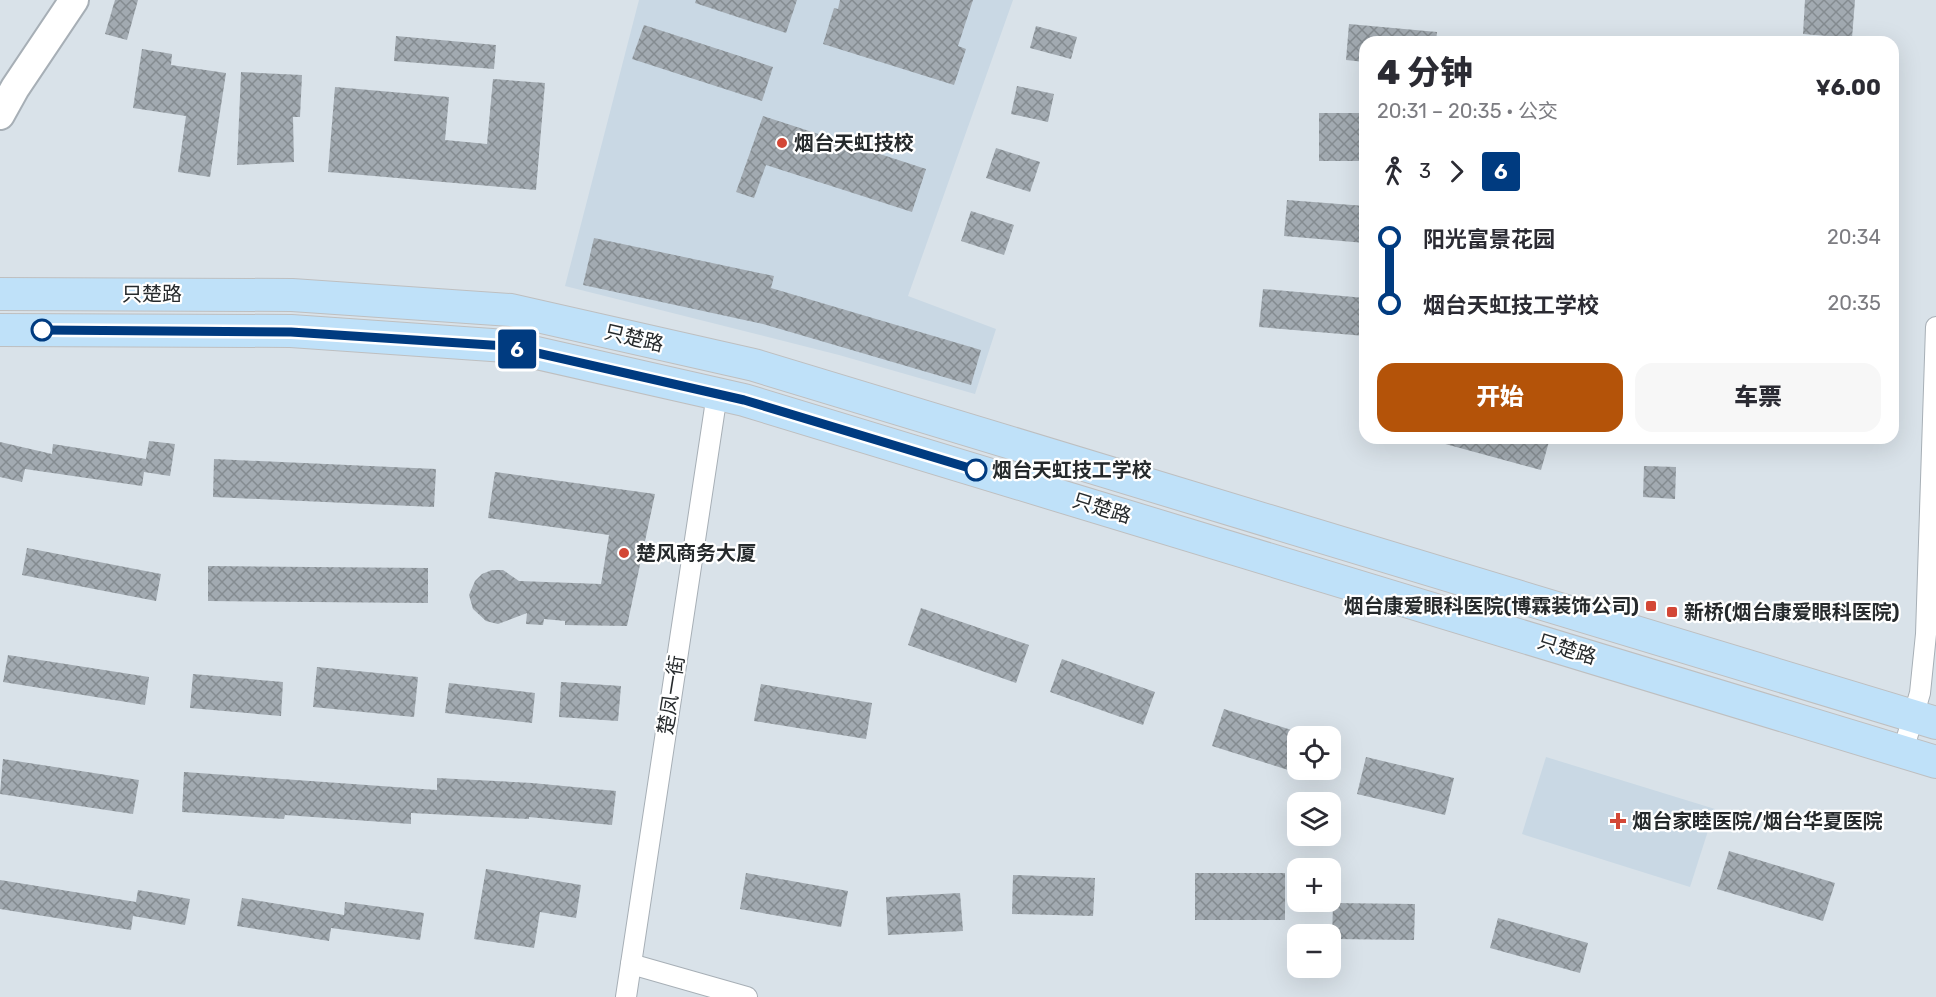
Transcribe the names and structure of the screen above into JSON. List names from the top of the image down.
{
  "streets": {
    "main road": ["只楚路"],
    "street": ["楚凤一街"]
  },
  "crossings": [
    ["只楚路", "楚凤一街"]
  ],
  "places": {
    "other": ["烟台天虹技校", "烟台天虹技工学校", "楚风商务大厦"],
    "transit": ["烟台康爱眼科医院(博霖装饰公司)", "新桥(烟台康爱眼科医院)"],
    "health": ["烟台家睦医院/烟台华夏医院"]
  },
  "lines": ["bus line 6"],
  "page": {
    "on_map": "6",
    "heading": ["4 分钟", "20:31 – 20:35 · 公交", "¥6.00"],
    "legs": ["3", "6"],
    "list": [
      {
        "name": "阳光富景花园",
        "value": "20:34"
      },
      {
        "name": "烟台天虹技工学校",
        "value": "20:35"
      }
    ],
    "buttons": ["开始", "车票"],
    "map_buttons": ["+", "−"]
  }
}
